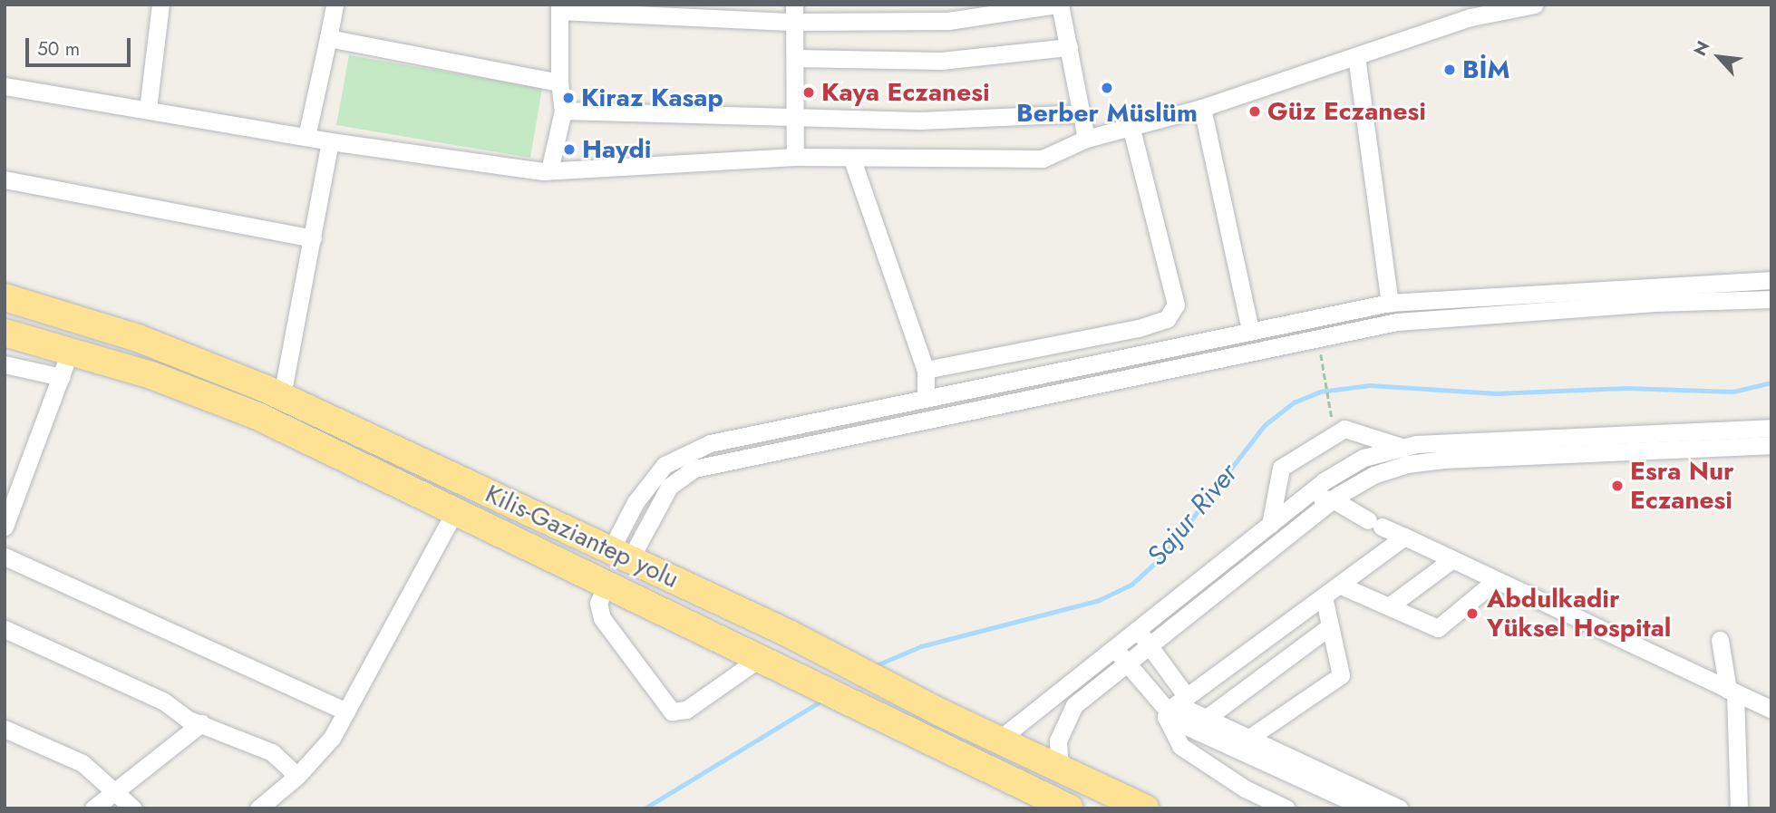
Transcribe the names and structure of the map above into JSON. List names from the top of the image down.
{
  "streets": {
    "highway": ["Kilis-Gaziantep yolu"]
  },
  "water": ["Sajur River"],
  "places": [
    "BİM",
    "Berber Müslüm",
    "Kaya Eczanesi",
    "Kiraz Kasap",
    "Güz Eczanesi",
    "Haydi",
    "Esra Nur Eczanesi",
    "Abdulkadir Yüksel Hospital"
  ],
  "scale_bar": "50 m",
  "north": "top left"
}
